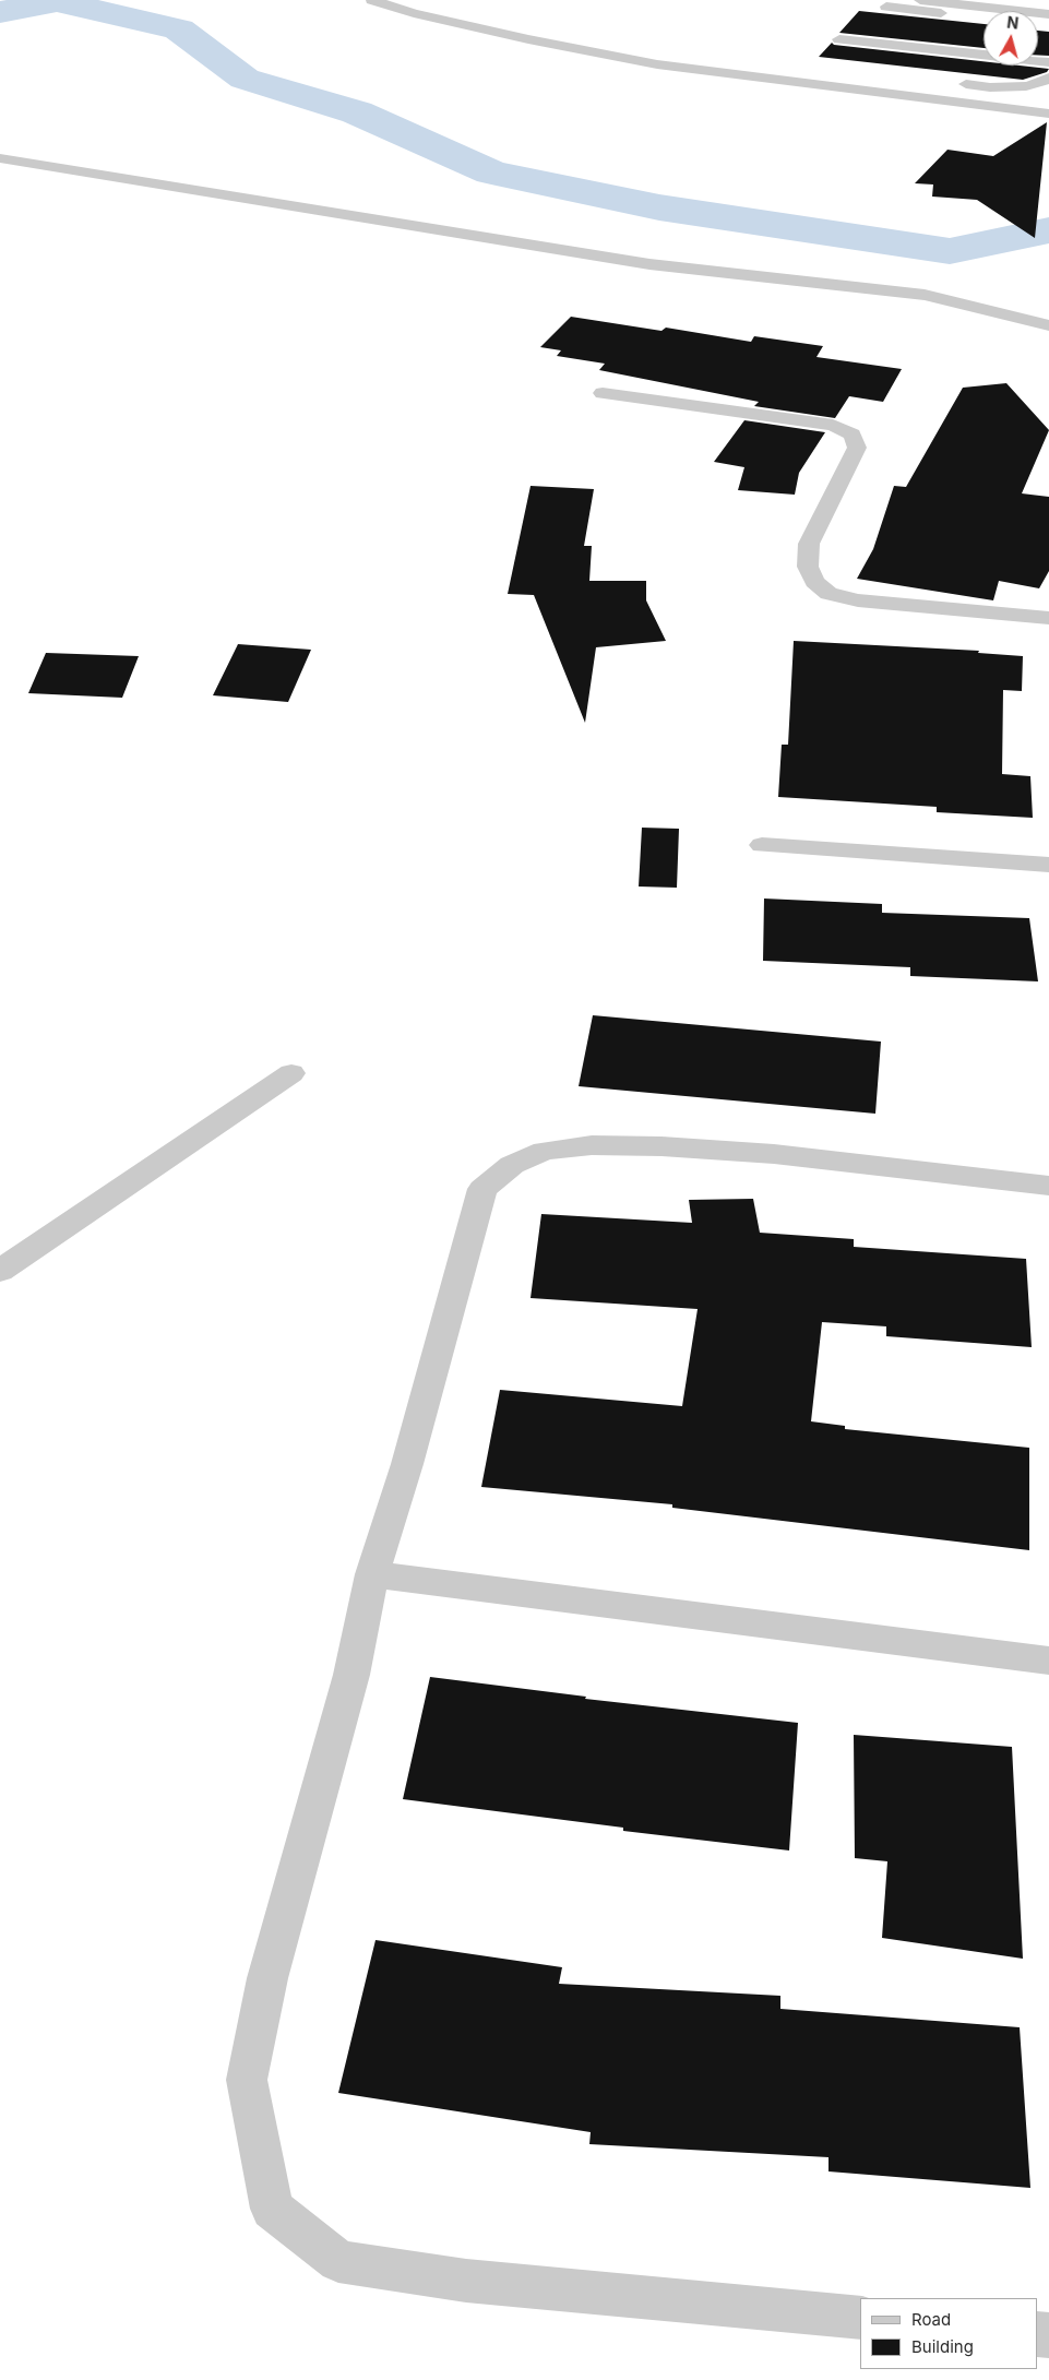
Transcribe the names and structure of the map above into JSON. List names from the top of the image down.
{
  "legend": ["Road", "Building"],
  "north": "top"
}
